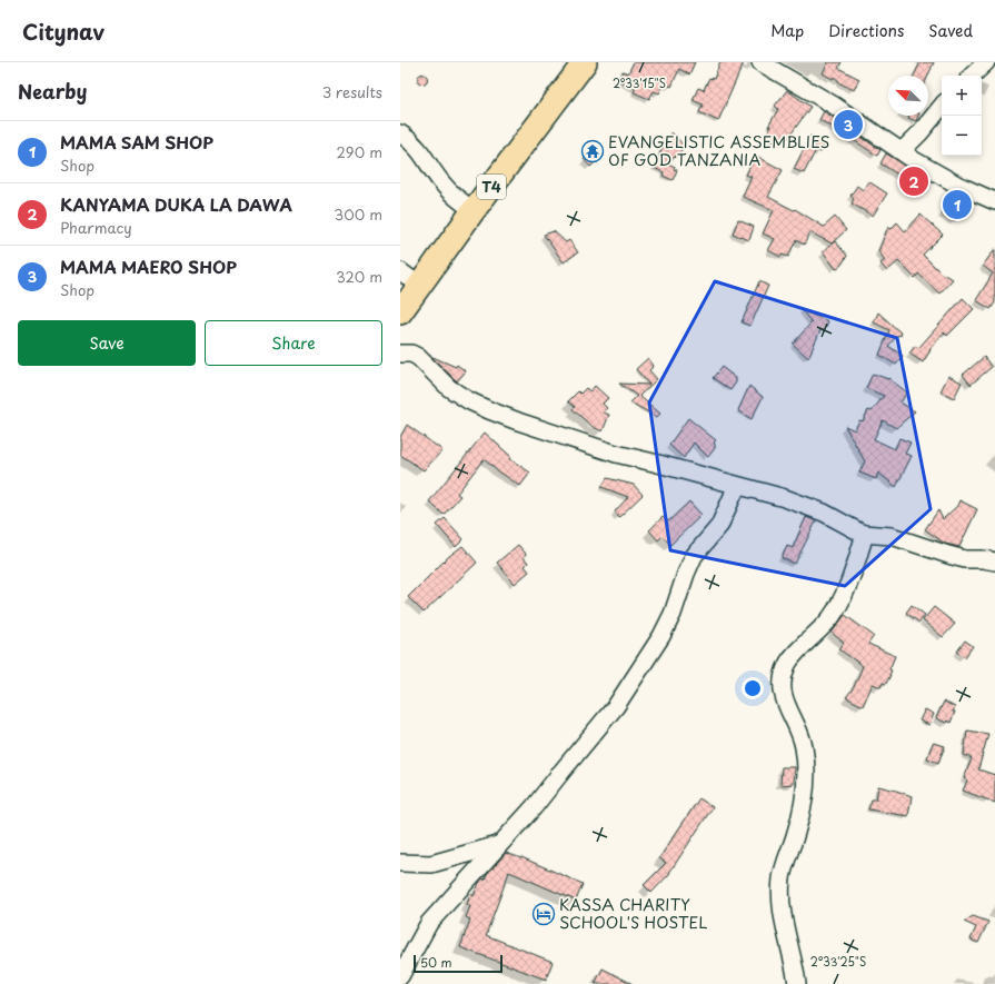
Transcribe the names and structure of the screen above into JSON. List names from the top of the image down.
{
  "streets": {
    "highway": ["T4"]
  },
  "places": {
    "temple": ["EVANGELISTIC ASSEMBLIES OF GOD TANZANIA"],
    "hotel": ["KASSA CHARITY SCHOOL'S HOSTEL"]
  },
  "scale_bar": "50 m",
  "north": "top left",
  "page": {
    "header": "Citynav",
    "nav": ["Map", "Directions", "Saved"],
    "heading": ["Nearby", "3 results"],
    "map_buttons": ["+", "−"],
    "pins": ["3", "2", "1"],
    "list": [
      {
        "mark": "1",
        "name": "MAMA SAM SHOP",
        "note": "Shop",
        "value": "290 m"
      },
      {
        "mark": "2",
        "name": "KANYAMA DUKA LA DAWA",
        "note": "Pharmacy",
        "value": "300 m"
      },
      {
        "mark": "3",
        "name": "MAMA MAERO SHOP",
        "note": "Shop",
        "value": "320 m"
      }
    ],
    "buttons": ["Save", "Share"],
    "scale": "50 m"
  },
  "coordinates": ["2°33'15\"S", "2°33'25\"S"]
}
